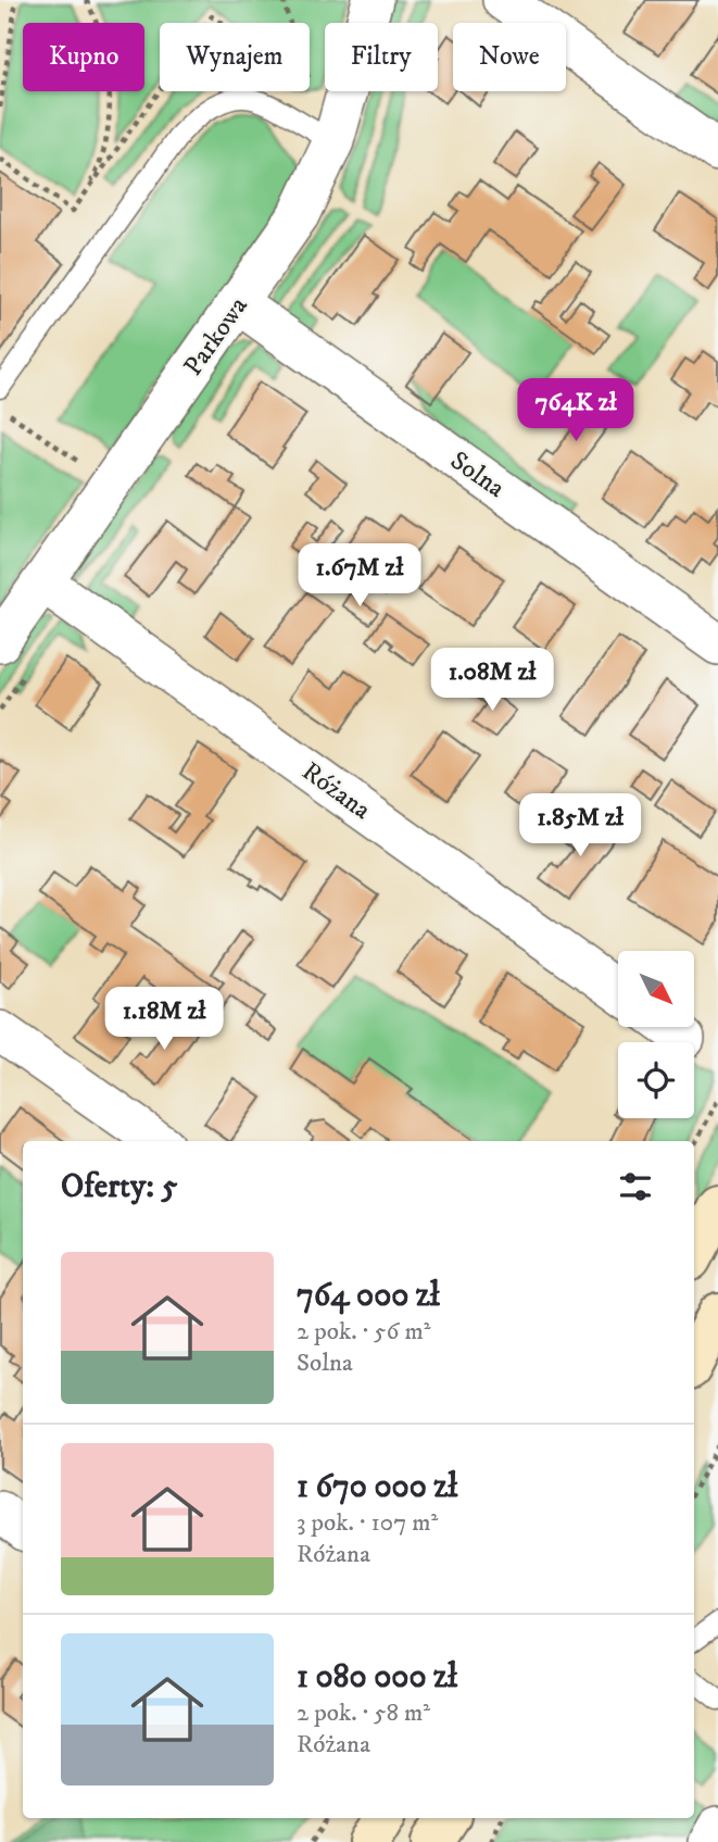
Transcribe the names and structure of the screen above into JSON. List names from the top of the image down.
{
  "streets": {
    "street": ["Parkowa", "Solna", "Różana"]
  },
  "crossings": [
    ["Parkowa", "Solna"],
    ["Parkowa", "Różana"]
  ],
  "north": "bottom right",
  "page": {
    "chip": [
      "Kupno",
      "Wynajem",
      "Filtry",
      "Nowe"
    ],
    "price": [
      "764K zł",
      "1.67M zł",
      "1.08M zł",
      "1.85M zł",
      "1.18M zł"
    ],
    "heading": "Oferty: 5",
    "list": [
      {
        "name": "764 000 zł",
        "note": "2 pok. · 56 m² · Solna"
      },
      {
        "name": "1 670 000 zł",
        "note": "3 pok. · 107 m² · Różana"
      },
      {
        "name": "1 080 000 zł",
        "note": "2 pok. · 58 m² · Różana"
      }
    ]
  }
}
